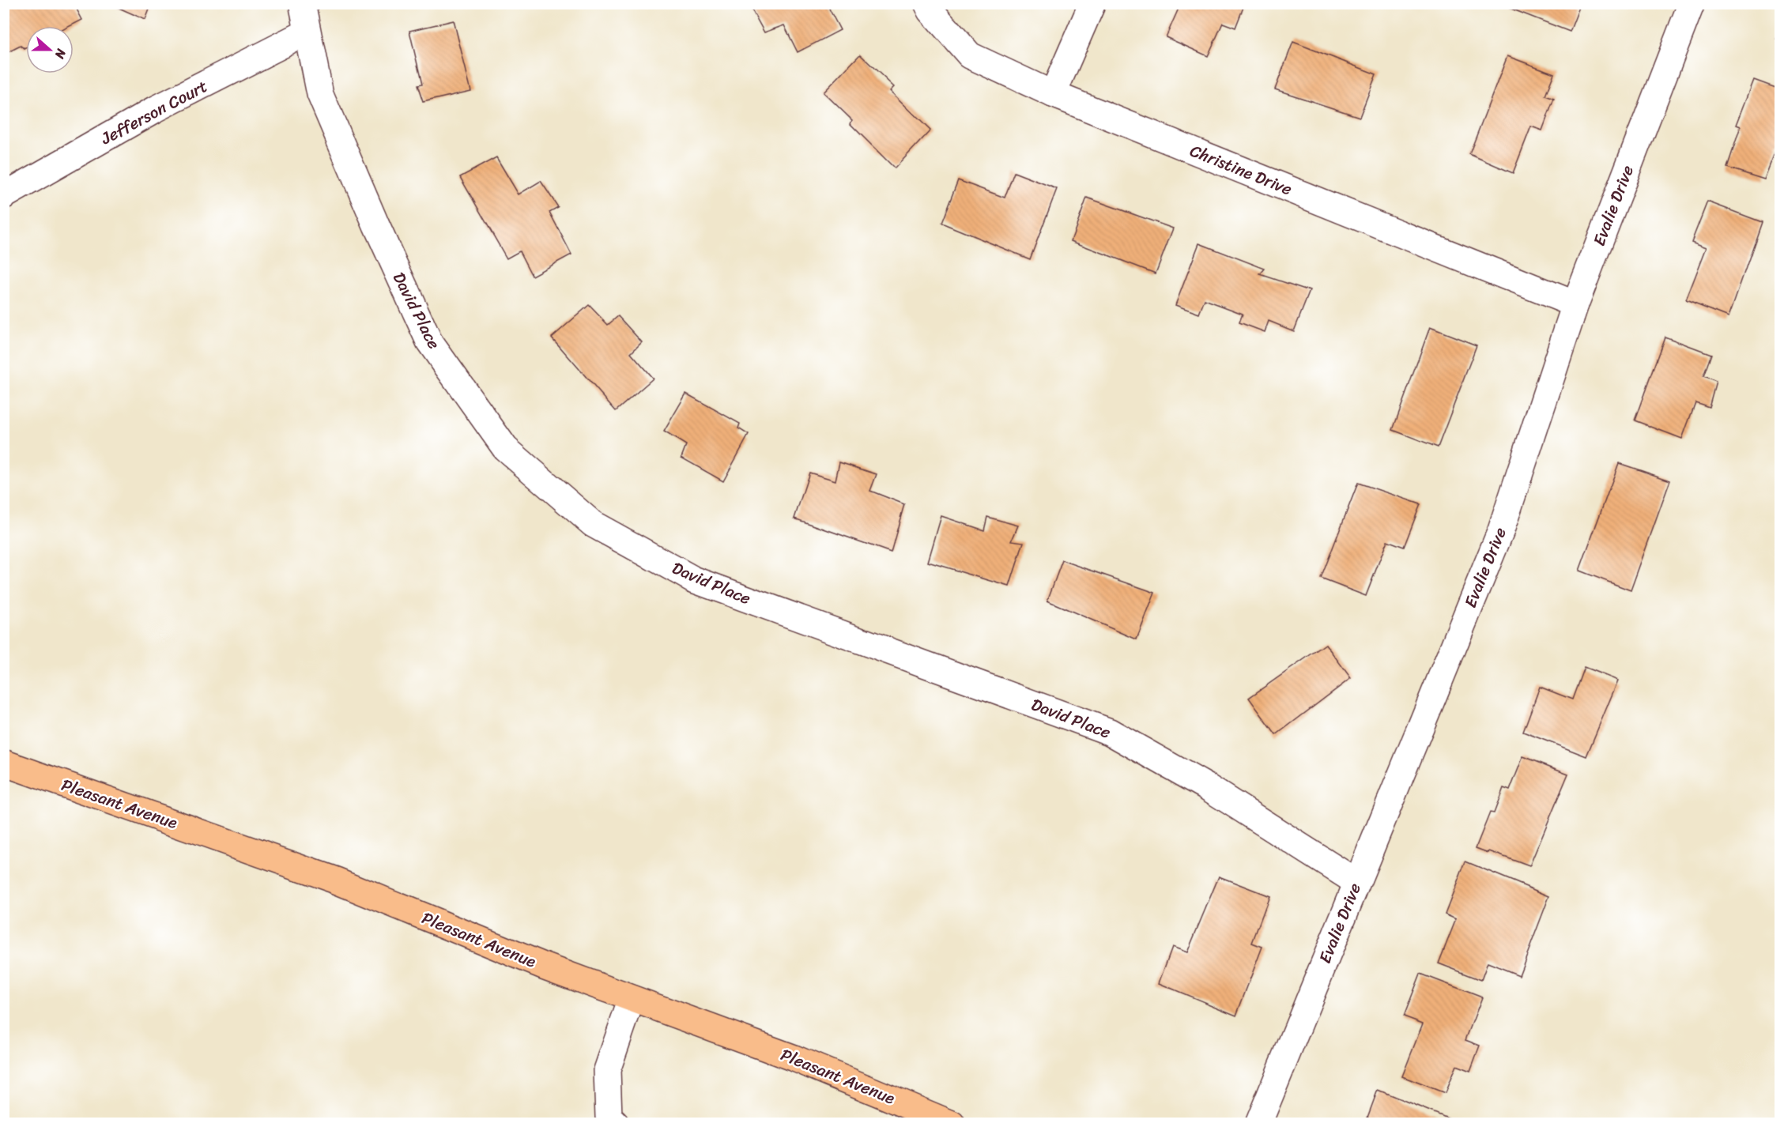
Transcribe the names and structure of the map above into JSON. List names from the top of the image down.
{
  "streets": {
    "main road": ["Pleasant Avenue"],
    "street": [
      "Jefferson Court",
      "Christine Drive",
      "Evalie Drive",
      "David Place"
    ]
  },
  "crossings": [
    ["Jefferson Court", "David Place"],
    ["Christine Drive", "Evalie Drive"],
    ["Evalie Drive", "David Place"]
  ],
  "north": "right"
}
